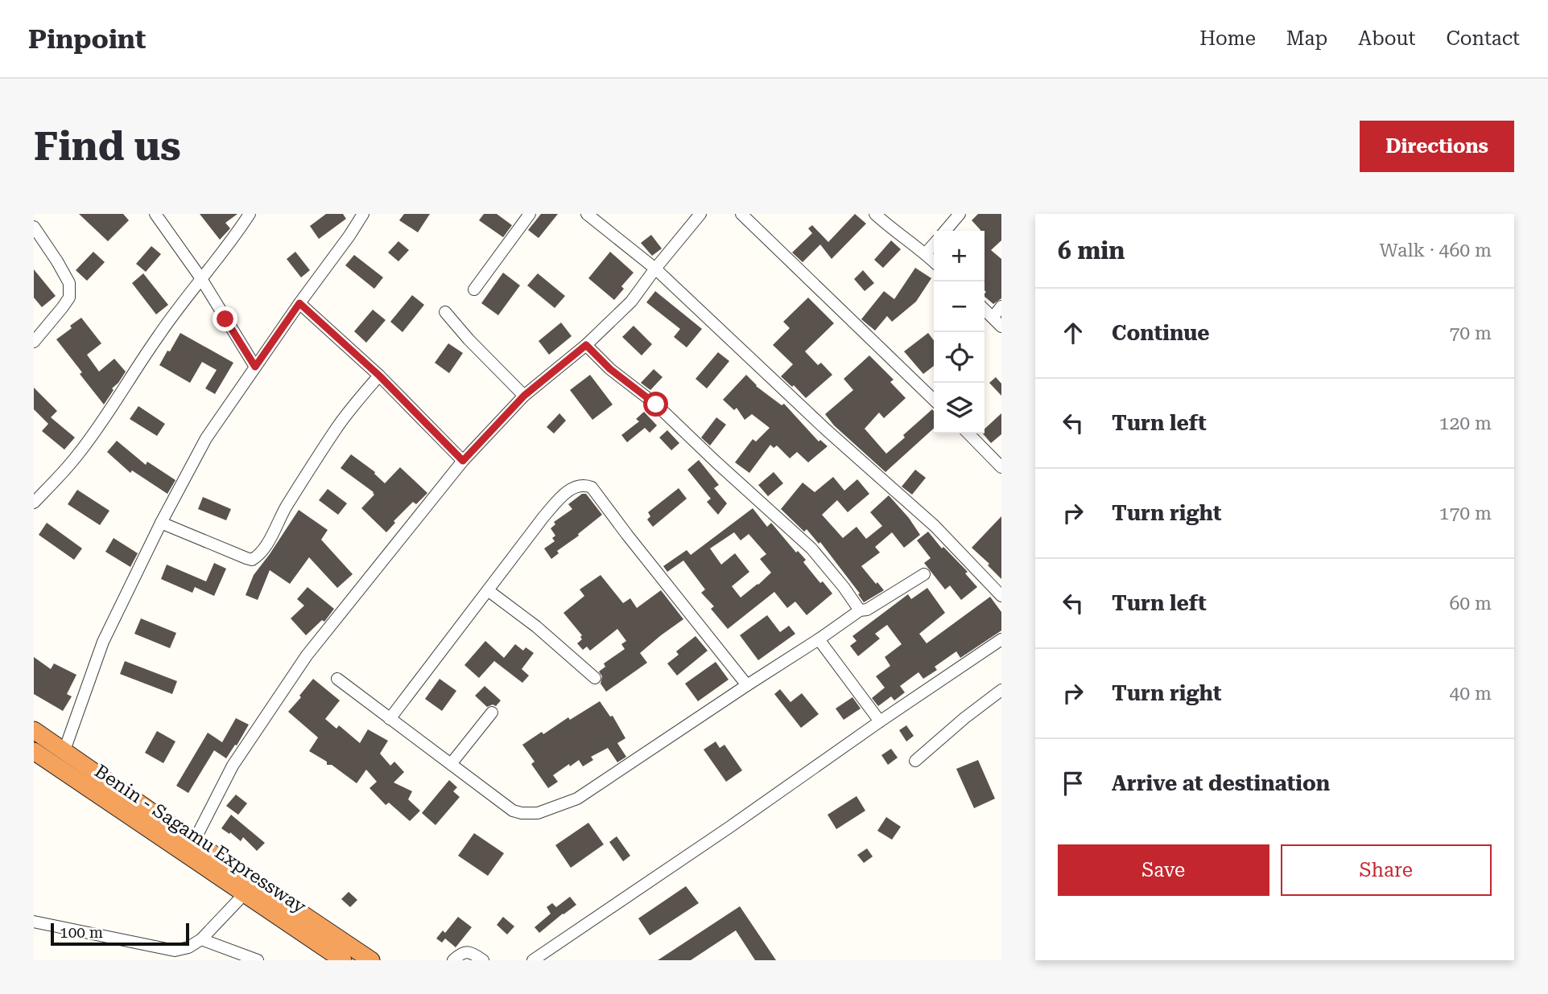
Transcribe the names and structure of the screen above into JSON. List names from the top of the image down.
{
  "streets": {
    "highway": ["Benin - Sagamu Expressway"]
  },
  "scale_bar": "100 m",
  "page": {
    "header": "Pinpoint",
    "nav": [
      "Home",
      "Map",
      "About",
      "Contact"
    ],
    "buttons": [
      "Directions",
      ["Save", "Share"]
    ],
    "title": "Find us",
    "heading": ["6 min", "Walk · 460 m"],
    "map_buttons": ["+", "−"],
    "list": [
      ["Continue", "70 m"],
      ["Turn left", "120 m"],
      ["Turn right", "170 m"],
      ["Turn left", "60 m"],
      ["Turn right", "40 m"],
      "Arrive at destination"
    ],
    "scale": "100 m"
  }
}
